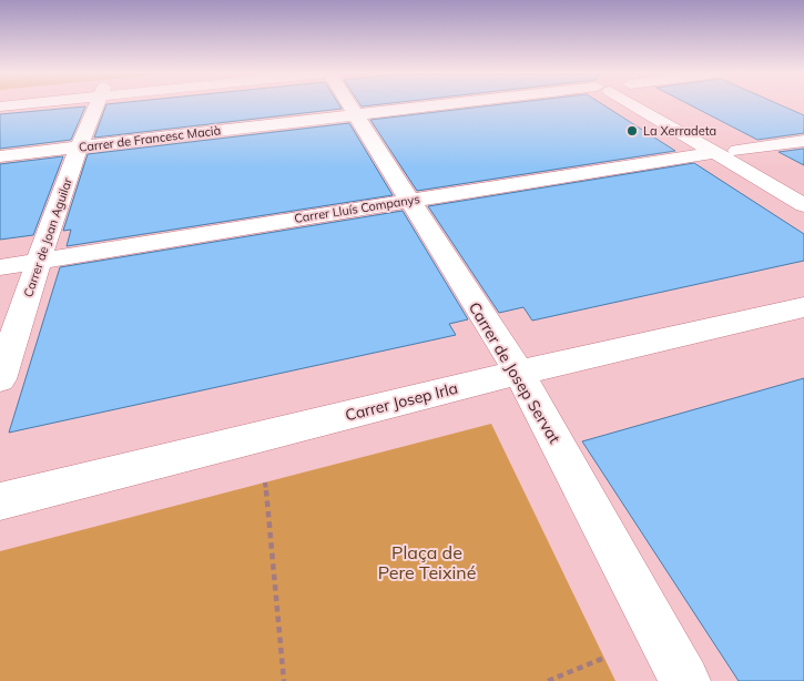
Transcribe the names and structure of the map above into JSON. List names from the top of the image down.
{
  "streets": {
    "street": [
      "Carrer de Francesc Macià",
      "Carrer Lluís Companys",
      "Carrer de Joan Aguilar",
      "Carrer de Josep Servat",
      "Carrer Josep Irla"
    ]
  },
  "crossings": [
    ["Carrer de Francesc Macià", "Carrer de Joan Aguilar"],
    ["Carrer de Francesc Macià", "Carrer de Josep Servat"],
    ["Carrer Lluís Companys", "Carrer de Joan Aguilar"],
    ["Carrer Lluís Companys", "Carrer de Josep Servat"],
    ["Carrer de Josep Servat", "Carrer Josep Irla"]
  ],
  "parks": ["Plaça de Pere Teixiné"],
  "places": ["La Xerradeta"]
}
